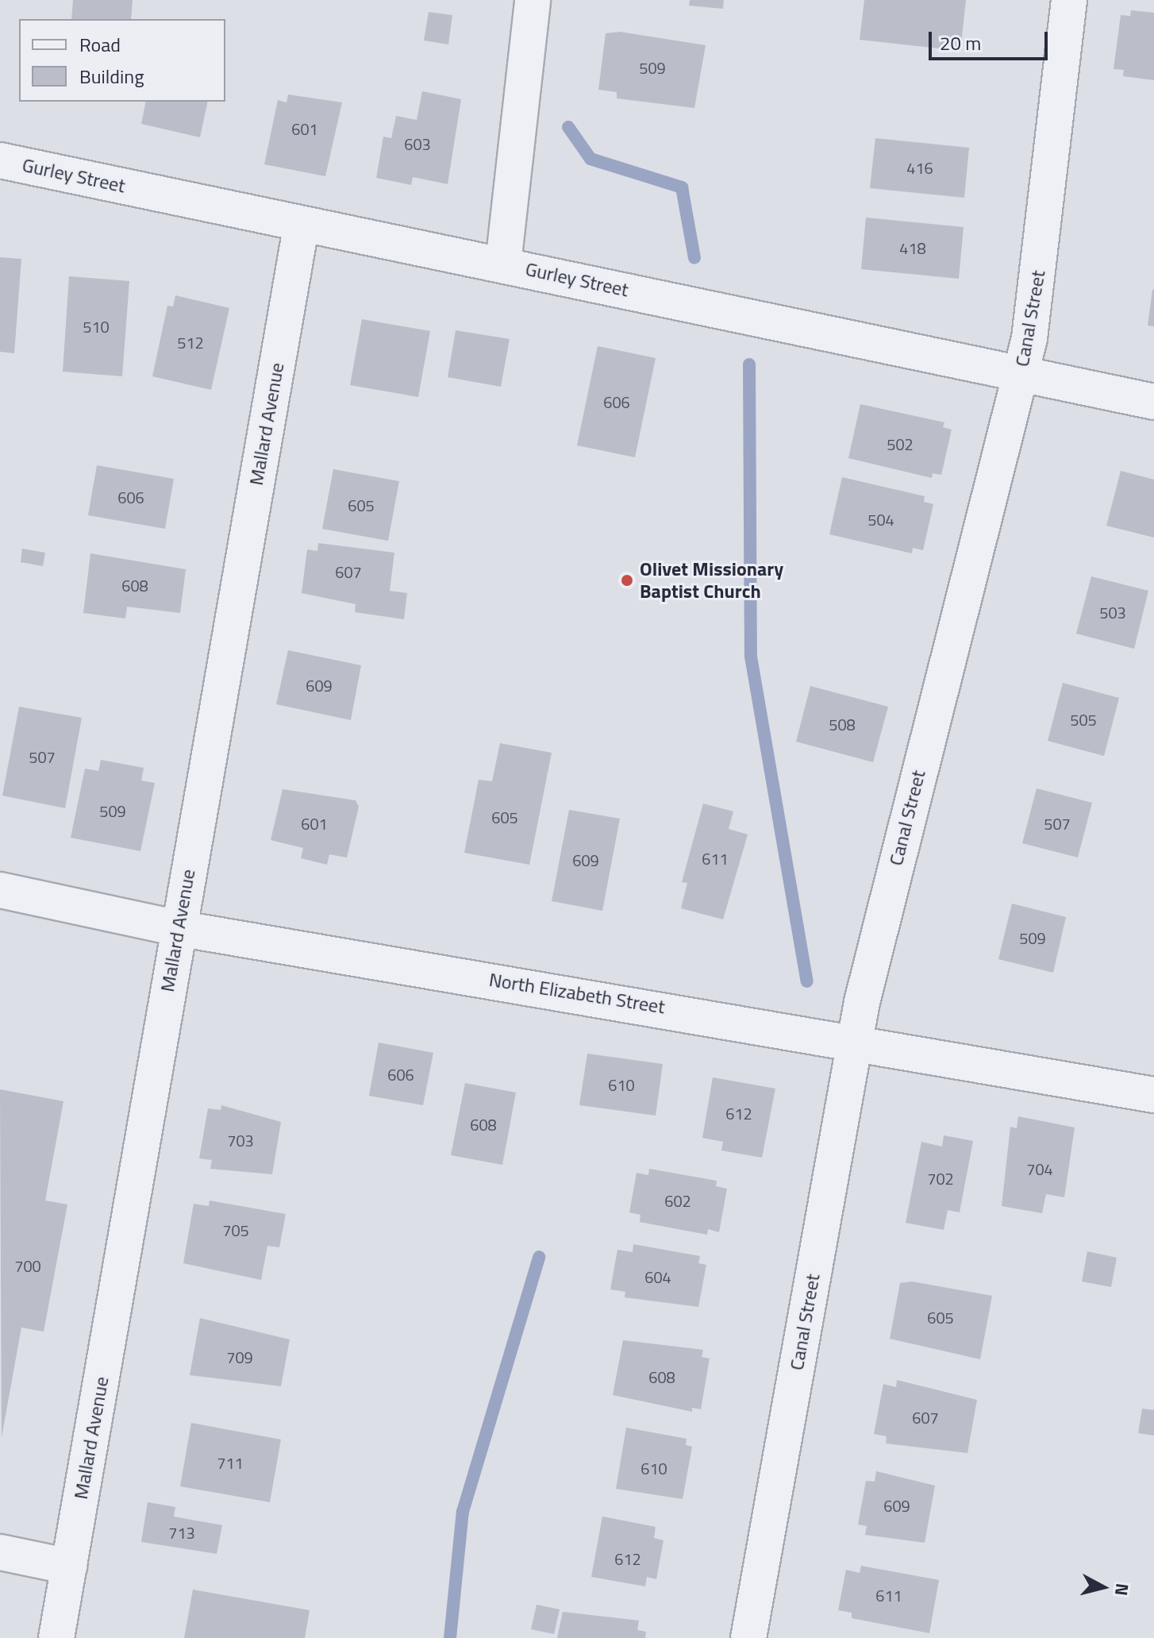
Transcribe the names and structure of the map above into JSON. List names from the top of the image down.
{
  "streets": {
    "street": [
      "Gurley Street",
      "Canal Street",
      "Mallard Avenue",
      "North Elizabeth Street"
    ]
  },
  "crossings": [
    ["Gurley Street", "Canal Street"],
    ["Gurley Street", "Mallard Avenue"],
    ["Canal Street", "North Elizabeth Street"],
    ["Mallard Avenue", "North Elizabeth Street"]
  ],
  "places": ["Olivet Missionary Baptist Church"],
  "house_numbers": [
    "509",
    "601",
    "603",
    "416",
    "418",
    "510",
    "512",
    "606",
    "502",
    "606",
    "605",
    "504",
    "607",
    "608",
    "503",
    "609",
    "505",
    "508",
    "507",
    "509",
    "605",
    "601",
    "507",
    "611",
    "609",
    "509",
    "606",
    "610",
    "612",
    "608",
    "703",
    "704",
    "702",
    "602",
    "705",
    "700",
    "604",
    "605",
    "709",
    "608",
    "607",
    "711",
    "610",
    "609",
    "713",
    "612",
    "611"
  ],
  "legend": ["Road", "Building"],
  "scale_bar": "20 m",
  "north": "right"
}
